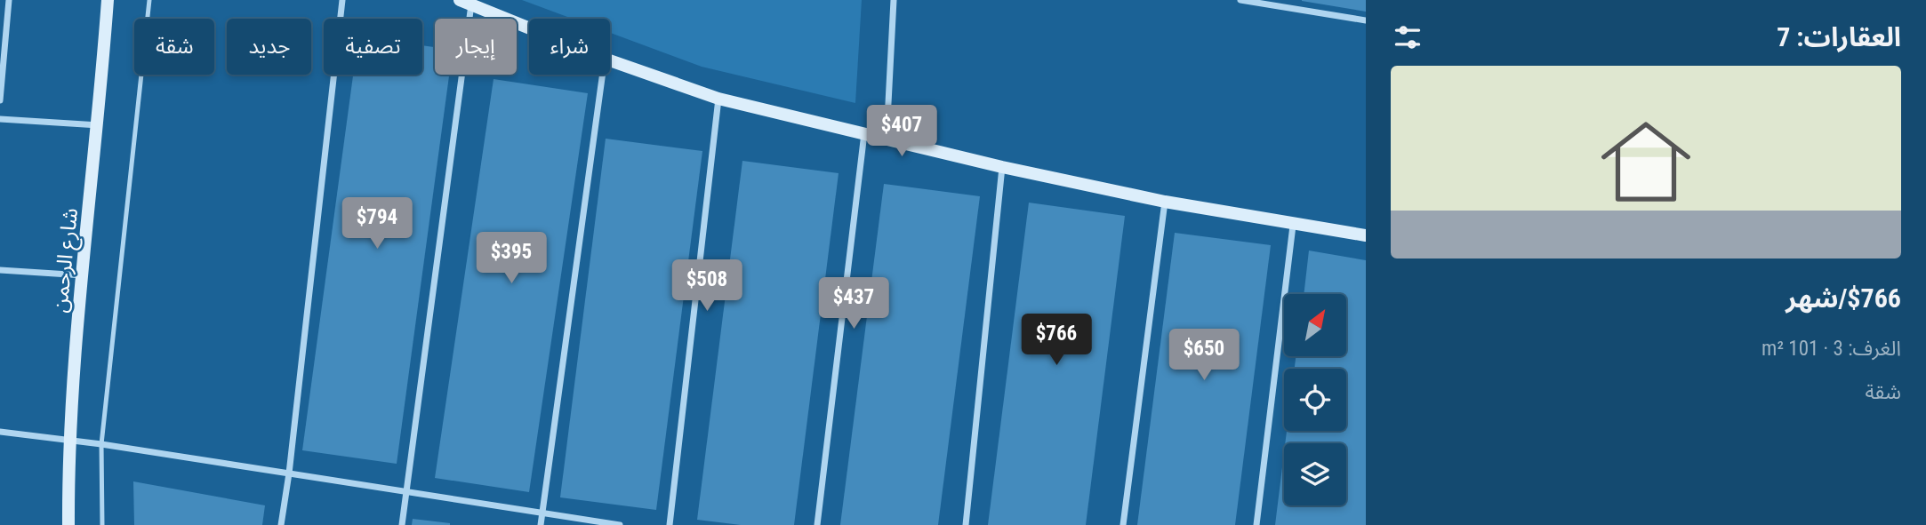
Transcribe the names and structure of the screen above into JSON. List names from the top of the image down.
{
  "streets": {
    "street": ["شارع الرحمن"]
  },
  "north": "top right",
  "page": {
    "heading": "العقارات: 7",
    "chip": [
      "شراء",
      "إيجار",
      "تصفية",
      "جديد",
      "شقة"
    ],
    "list": [
      {
        "name": "$766/شهر",
        "note": "الغرف: 3 · 101 m² · شقة"
      }
    ],
    "price": [
      "$407",
      "$794",
      "$395",
      "$508",
      "$437",
      "$766",
      "$650"
    ]
  }
}
